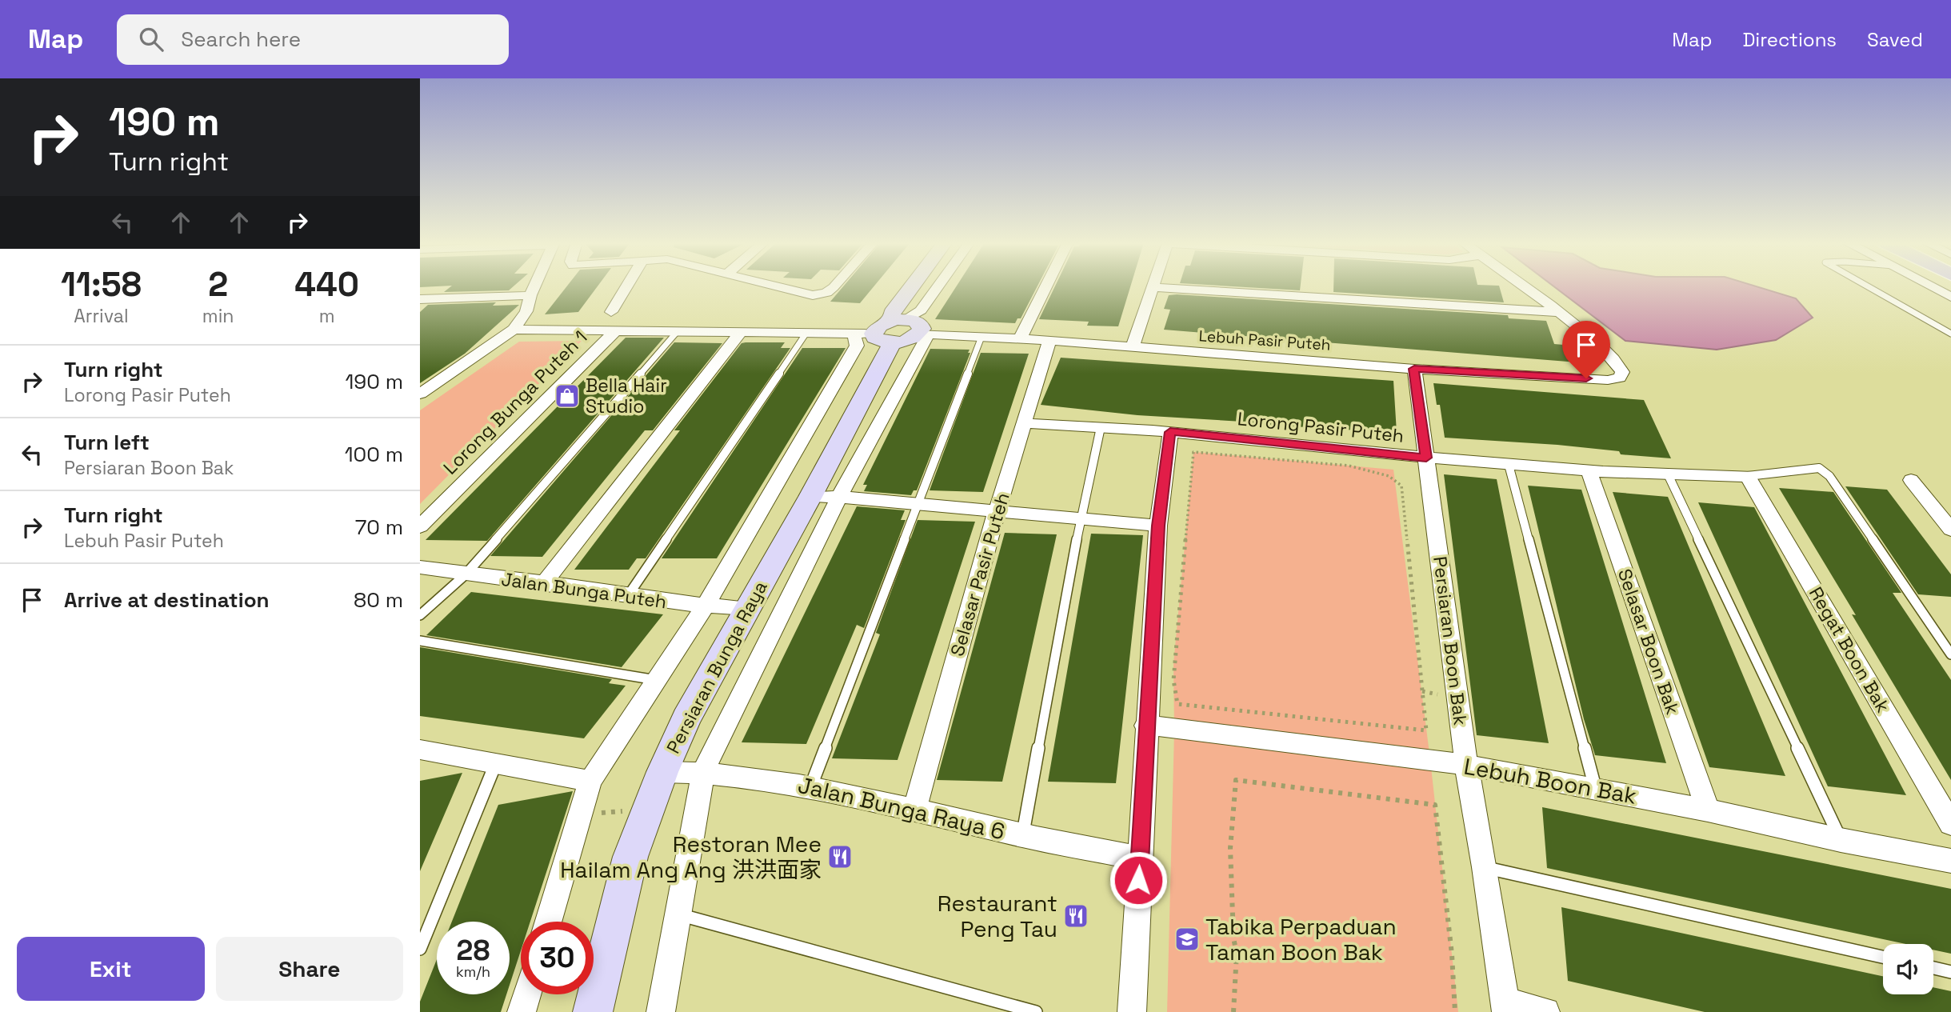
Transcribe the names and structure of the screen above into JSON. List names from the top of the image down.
{
  "streets": {
    "street": [
      "Lebuh Pasir Puteh",
      "Lorong Bunga Puteh 1",
      "Lorong Pasir Puteh",
      "Selasar Pasir Puteh",
      "Jalan Bunga Puteh",
      "Persiaran Boon Bak",
      "Selasar Boon Bak",
      "Regat Boon Bak",
      "Persiaran Bunga Raya",
      "Lebuh Boon Bak",
      "Jalan Bunga Raya 6"
    ]
  },
  "crossings": [
    ["Lebuh Pasir Puteh", "Lorong Bunga Puteh 1"],
    ["Lebuh Pasir Puteh", "Selasar Pasir Puteh"],
    ["Lebuh Pasir Puteh", "Persiaran Boon Bak"],
    ["Lebuh Pasir Puteh", "Persiaran Bunga Raya"],
    ["Lorong Pasir Puteh", "Selasar Pasir Puteh"],
    ["Lorong Pasir Puteh", "Persiaran Boon Bak"],
    ["Lorong Pasir Puteh", "Selasar Boon Bak"],
    ["Lorong Pasir Puteh", "Regat Boon Bak"],
    ["Selasar Pasir Puteh", "Jalan Bunga Raya 6"],
    ["Jalan Bunga Puteh", "Persiaran Bunga Raya"],
    ["Persiaran Boon Bak", "Lebuh Boon Bak"],
    ["Selasar Boon Bak", "Lebuh Boon Bak"],
    ["Persiaran Bunga Raya", "Jalan Bunga Raya 6"]
  ],
  "places": {
    "shop": ["Bella Hair Studio"],
    "restaurant": ["Restoran Mee Hailam Ang Ang 洪洪面家", "Restaurant Peng Tau"],
    "school or university": ["Tabika Perpaduan Taman Boon Bak"]
  },
  "page": {
    "header": "Map",
    "search": "Search here",
    "nav": ["Map", "Directions", "Saved"],
    "turn": ["190 m", "Turn right"],
    "eta": [
      "11:58",
      "Arrival",
      "2",
      "min",
      "440",
      "m"
    ],
    "list": [
      {
        "name": "Turn right",
        "note": "Lorong Pasir Puteh",
        "value": "190 m"
      },
      {
        "name": "Turn left",
        "note": "Persiaran Boon Bak",
        "value": "100 m"
      },
      {
        "name": "Turn right",
        "note": "Lebuh Pasir Puteh",
        "value": "70 m"
      },
      {
        "name": "Arrive at destination",
        "value": "80 m"
      }
    ],
    "speed": "28 km/h",
    "limit": "30",
    "buttons": ["Exit", "Share"]
  }
}
